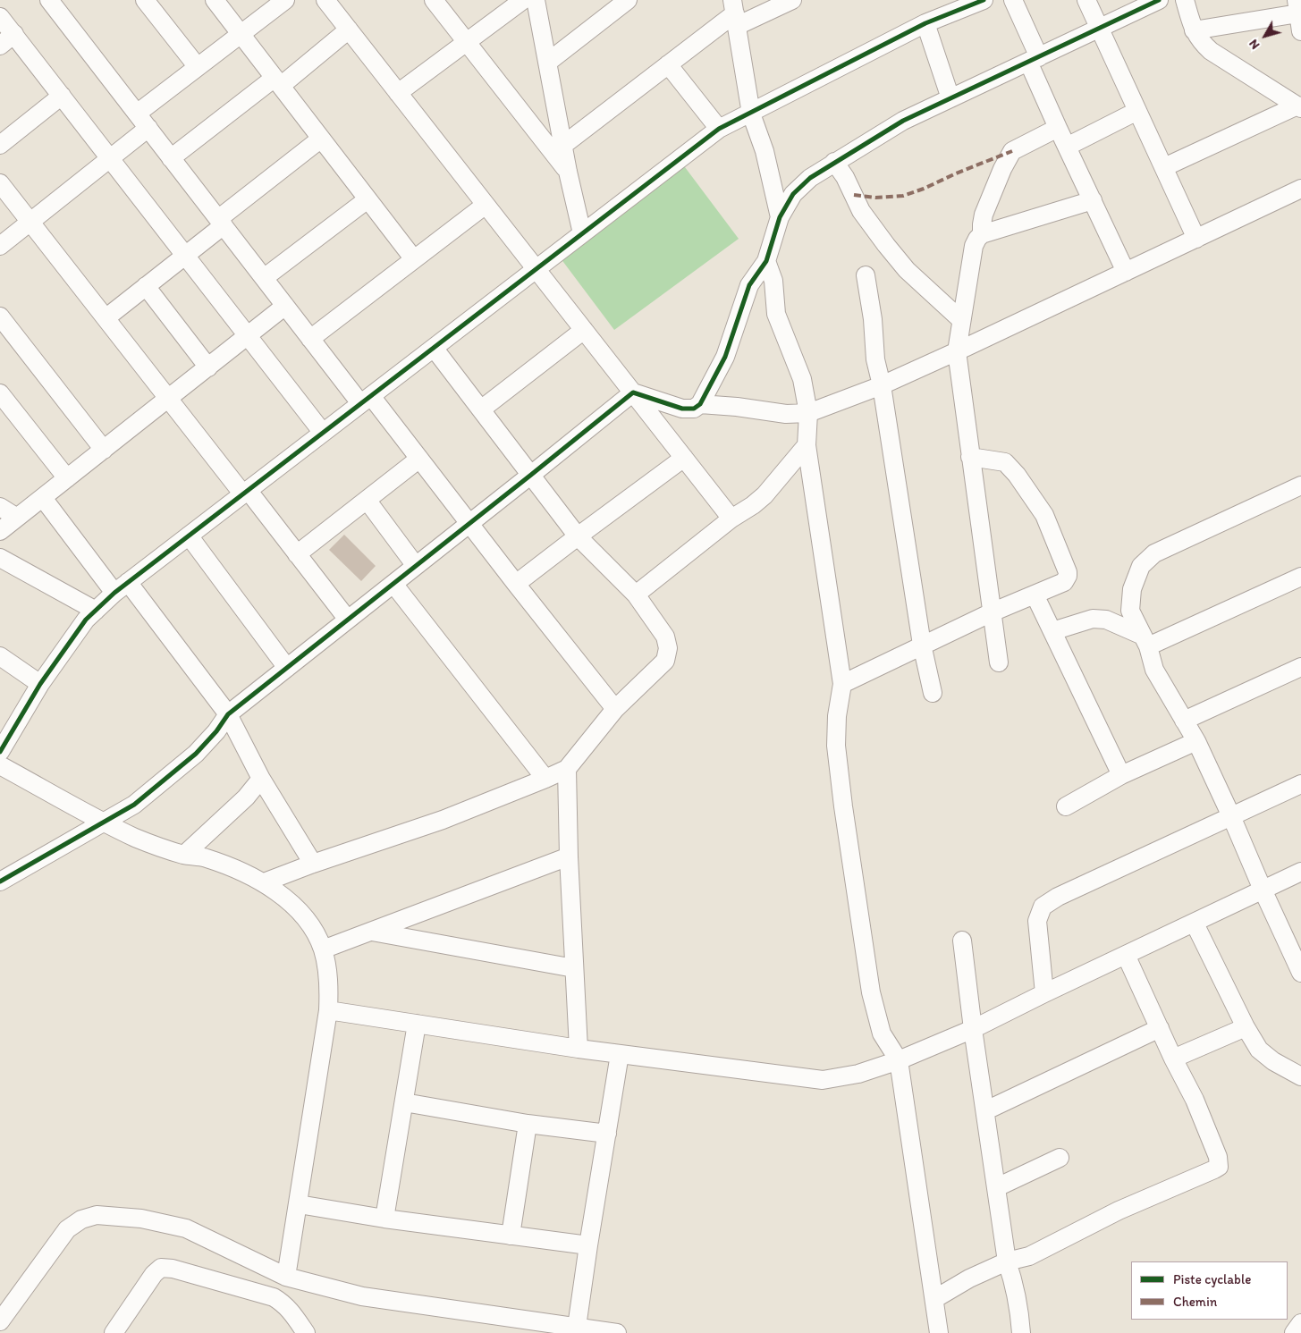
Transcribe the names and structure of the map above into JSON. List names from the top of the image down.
{
  "legend": ["Piste cyclable", "Chemin"],
  "north": "bottom left"
}
